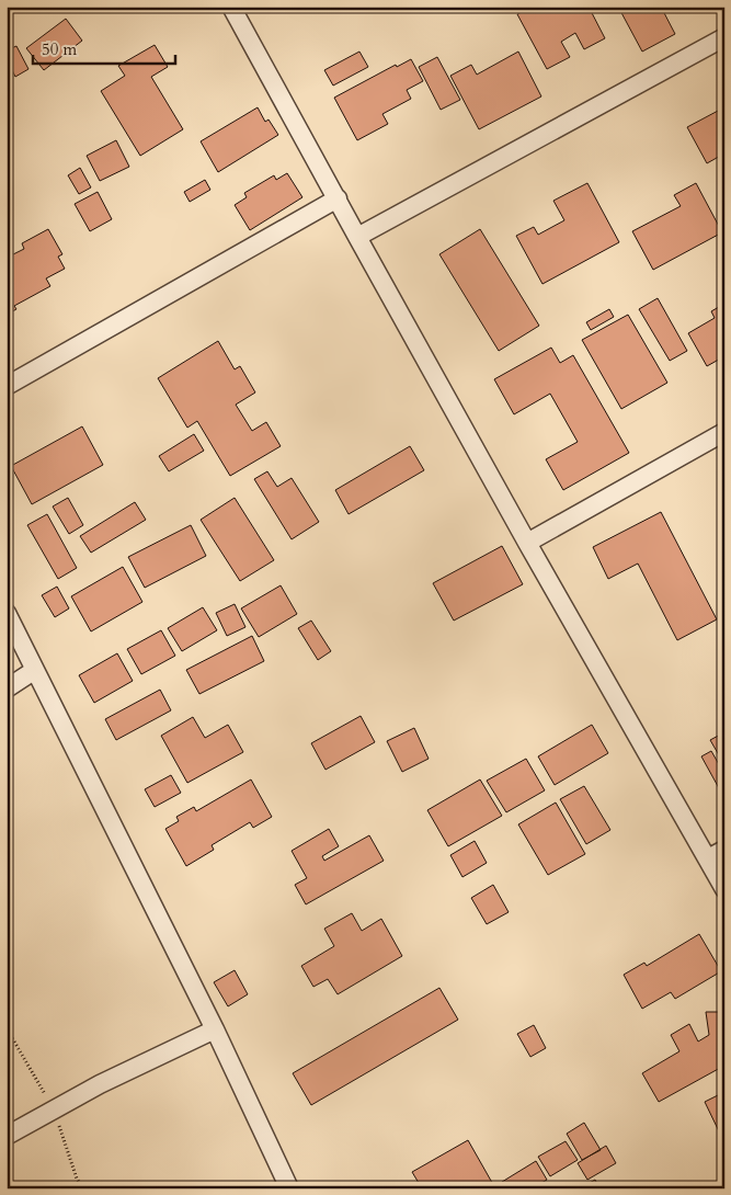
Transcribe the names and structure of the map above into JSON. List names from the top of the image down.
{
  "scale_bar": "50 m"
}
